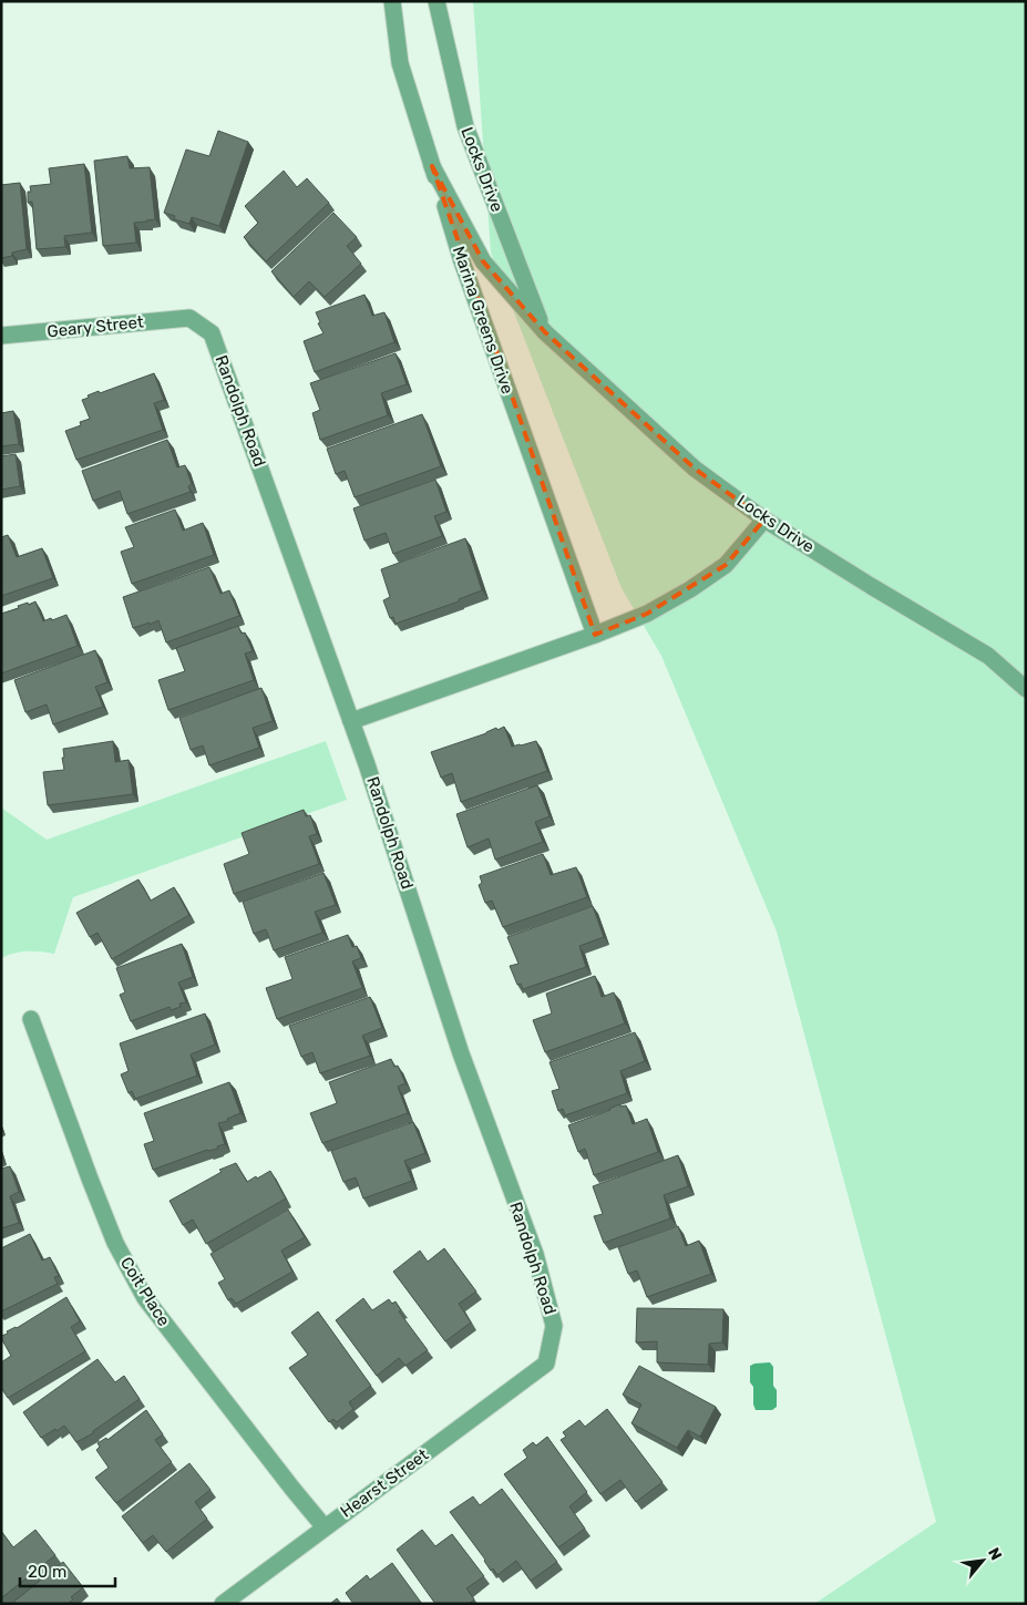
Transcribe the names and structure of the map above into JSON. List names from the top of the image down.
{
  "streets": {
    "street": [
      "Locks Drive",
      "Marina Greens Drive",
      "Geary Street",
      "Randolph Road",
      "Coit Place",
      "Hearst Street"
    ]
  },
  "crossings": [
    ["Locks Drive", "Marina Greens Drive"],
    ["Geary Street", "Randolph Road"],
    ["Randolph Road", "Hearst Street"],
    ["Coit Place", "Hearst Street"]
  ],
  "scale_bar": "20 m",
  "north": "top right"
}
